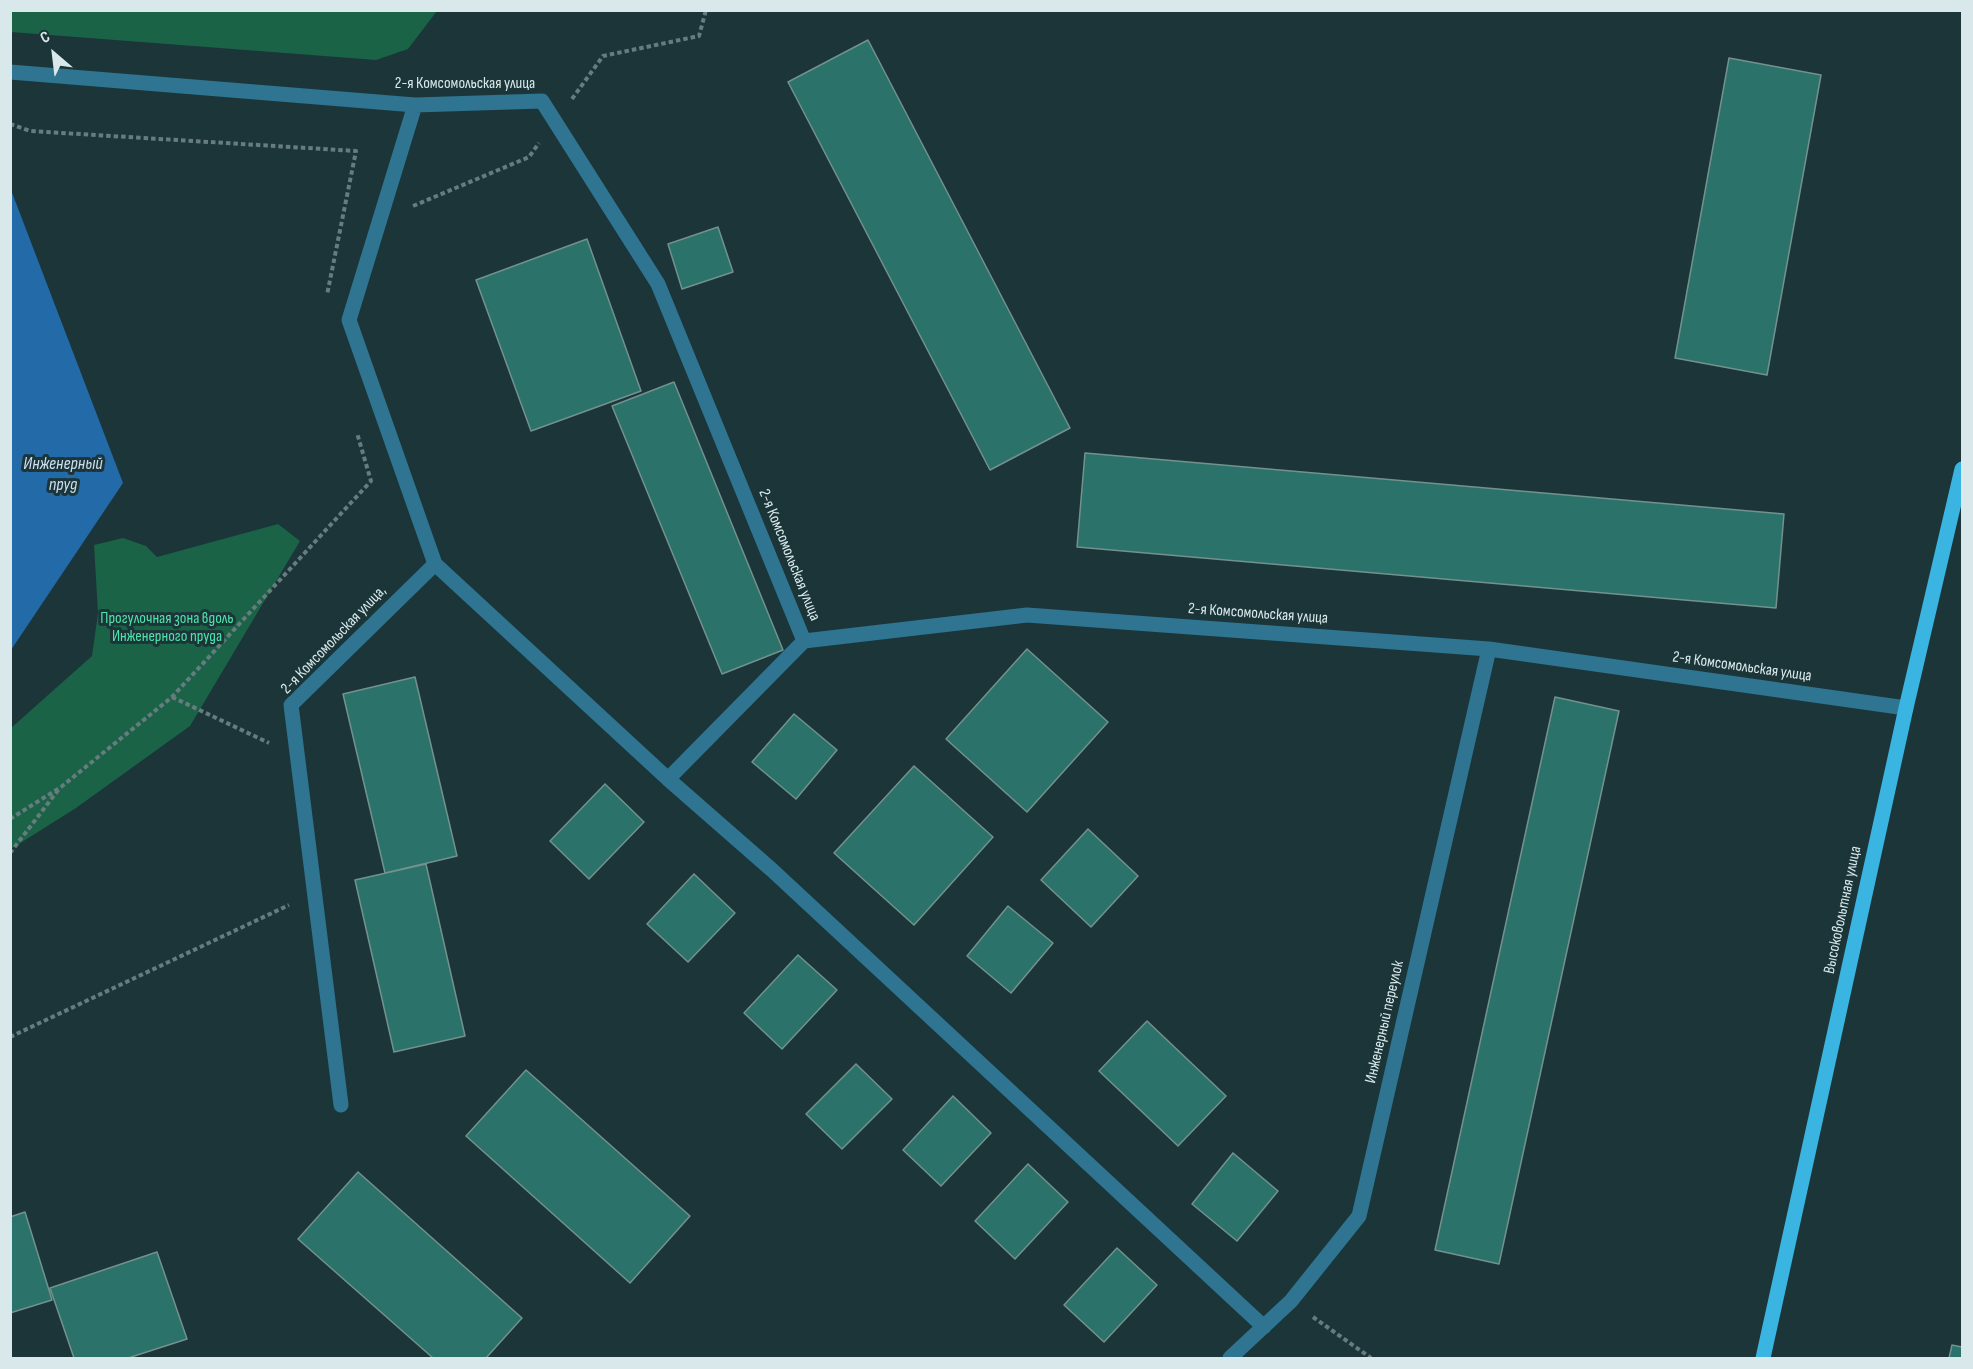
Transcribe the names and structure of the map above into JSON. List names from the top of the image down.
{
  "streets": {
    "main road": ["Высоковольтная улица"],
    "street": ["2-я Комсомольская улица", "2-я Комсомольская улица,", "Инженерный переулок"]
  },
  "crossings": [
    ["2-я Комсомольская улица", "Высоковольтная улица"],
    ["2-я Комсомольская улица", "Инженерный переулок"]
  ],
  "water": ["Инженерный пруд"],
  "parks": ["Прогулочная зона вдоль Инженерного пруда"],
  "north": "top left"
}
